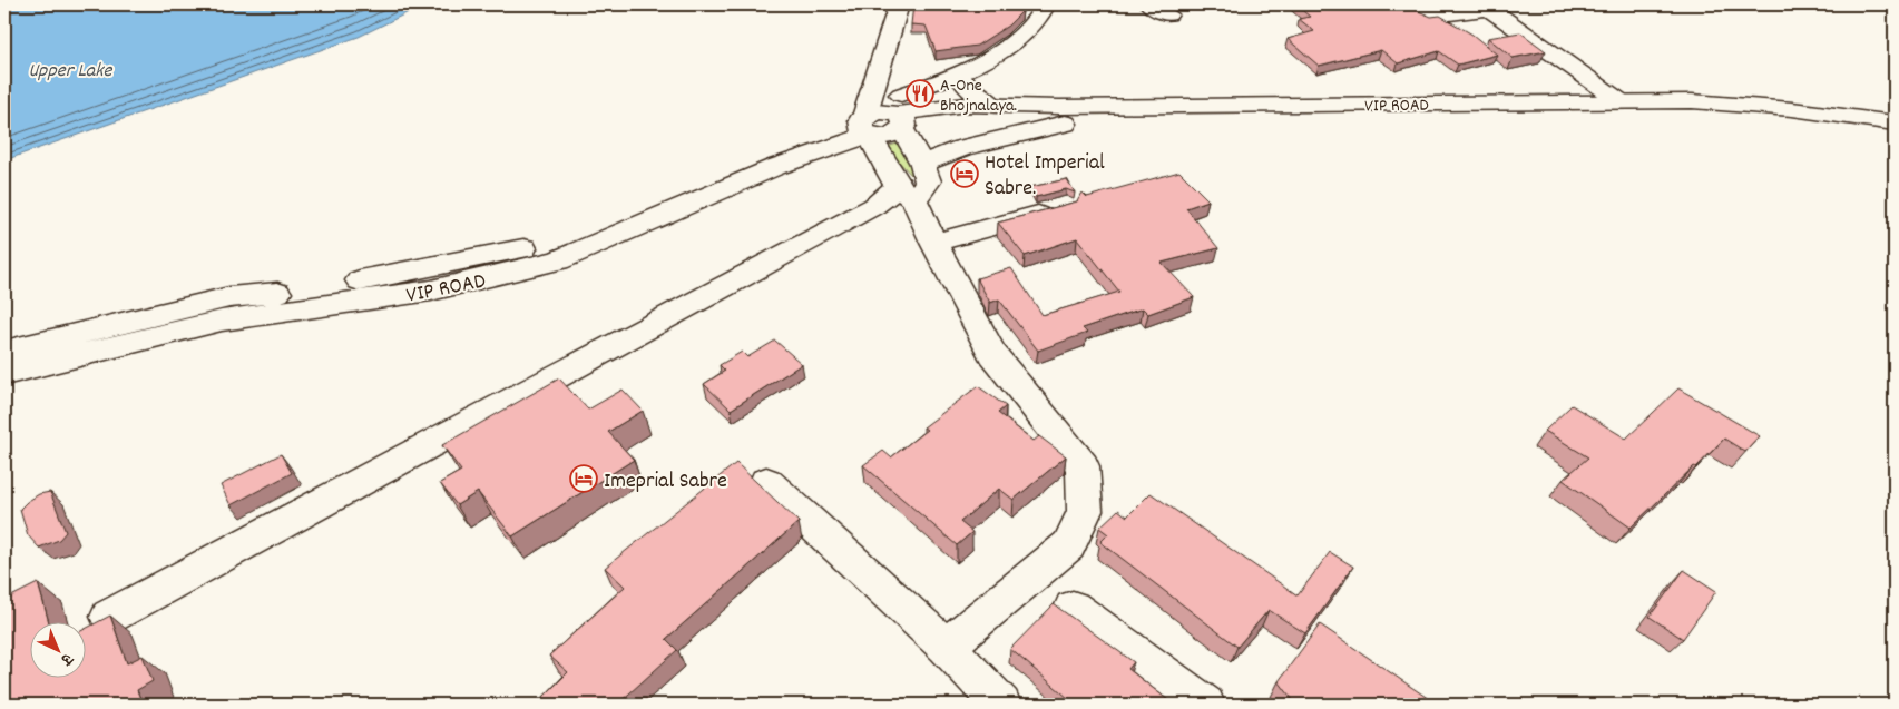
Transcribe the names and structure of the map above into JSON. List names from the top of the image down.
{
  "streets": {
    "main road": ["VIP ROAD"]
  },
  "water": ["Upper Lake"],
  "places": {
    "restaurant": ["A-One Bhojnalaya."],
    "hotel": ["Hotel Imperial Sabre.", "Imeprial Sabre"]
  },
  "north": "bottom right"
}
